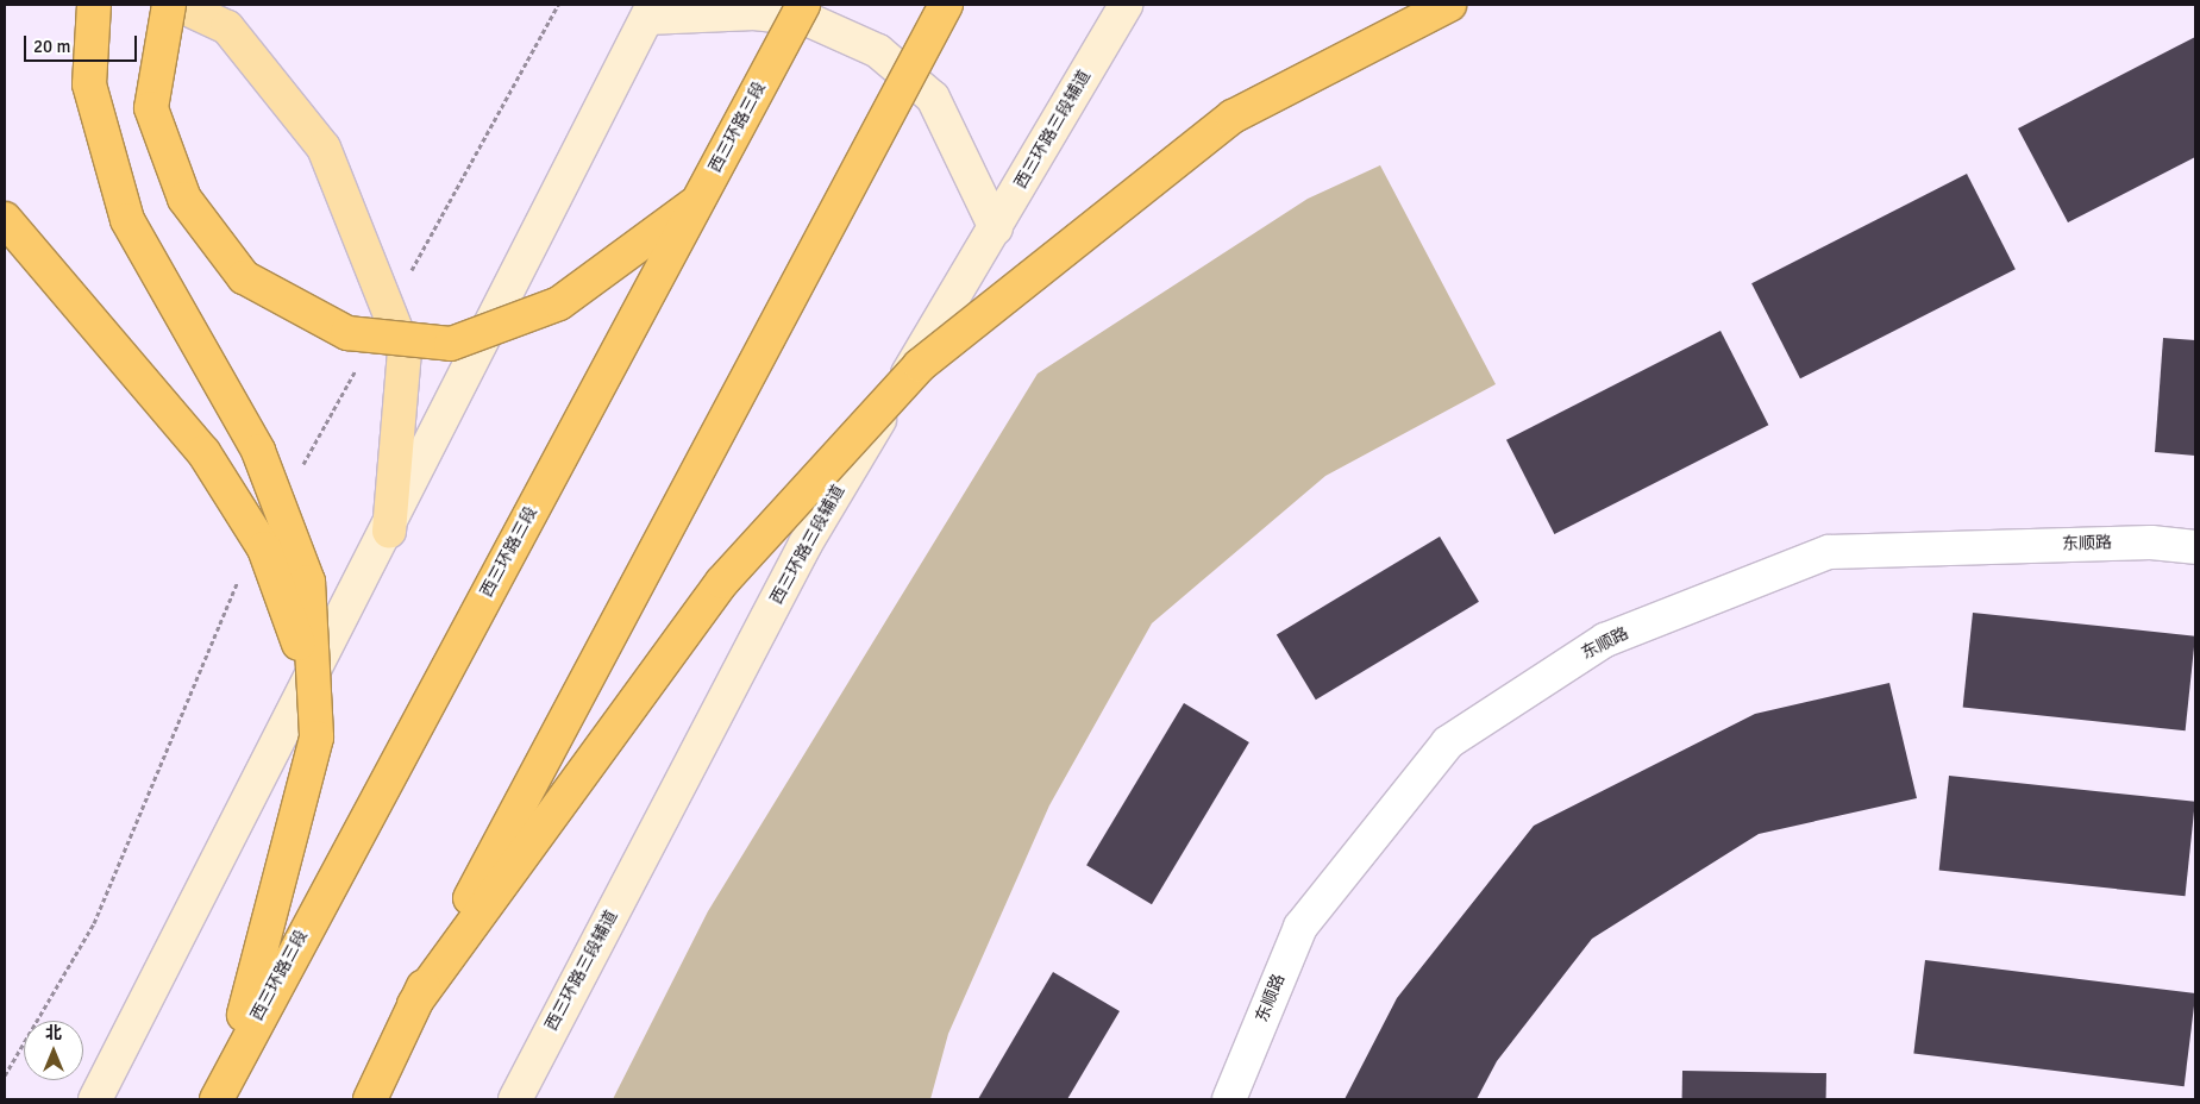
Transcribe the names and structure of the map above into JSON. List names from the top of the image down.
{
  "streets": {
    "highway": ["西三环路三段"],
    "main road": ["西三环路三段辅道"],
    "street": ["东顺路"]
  },
  "scale_bar": "20 m",
  "north": "top"
}
